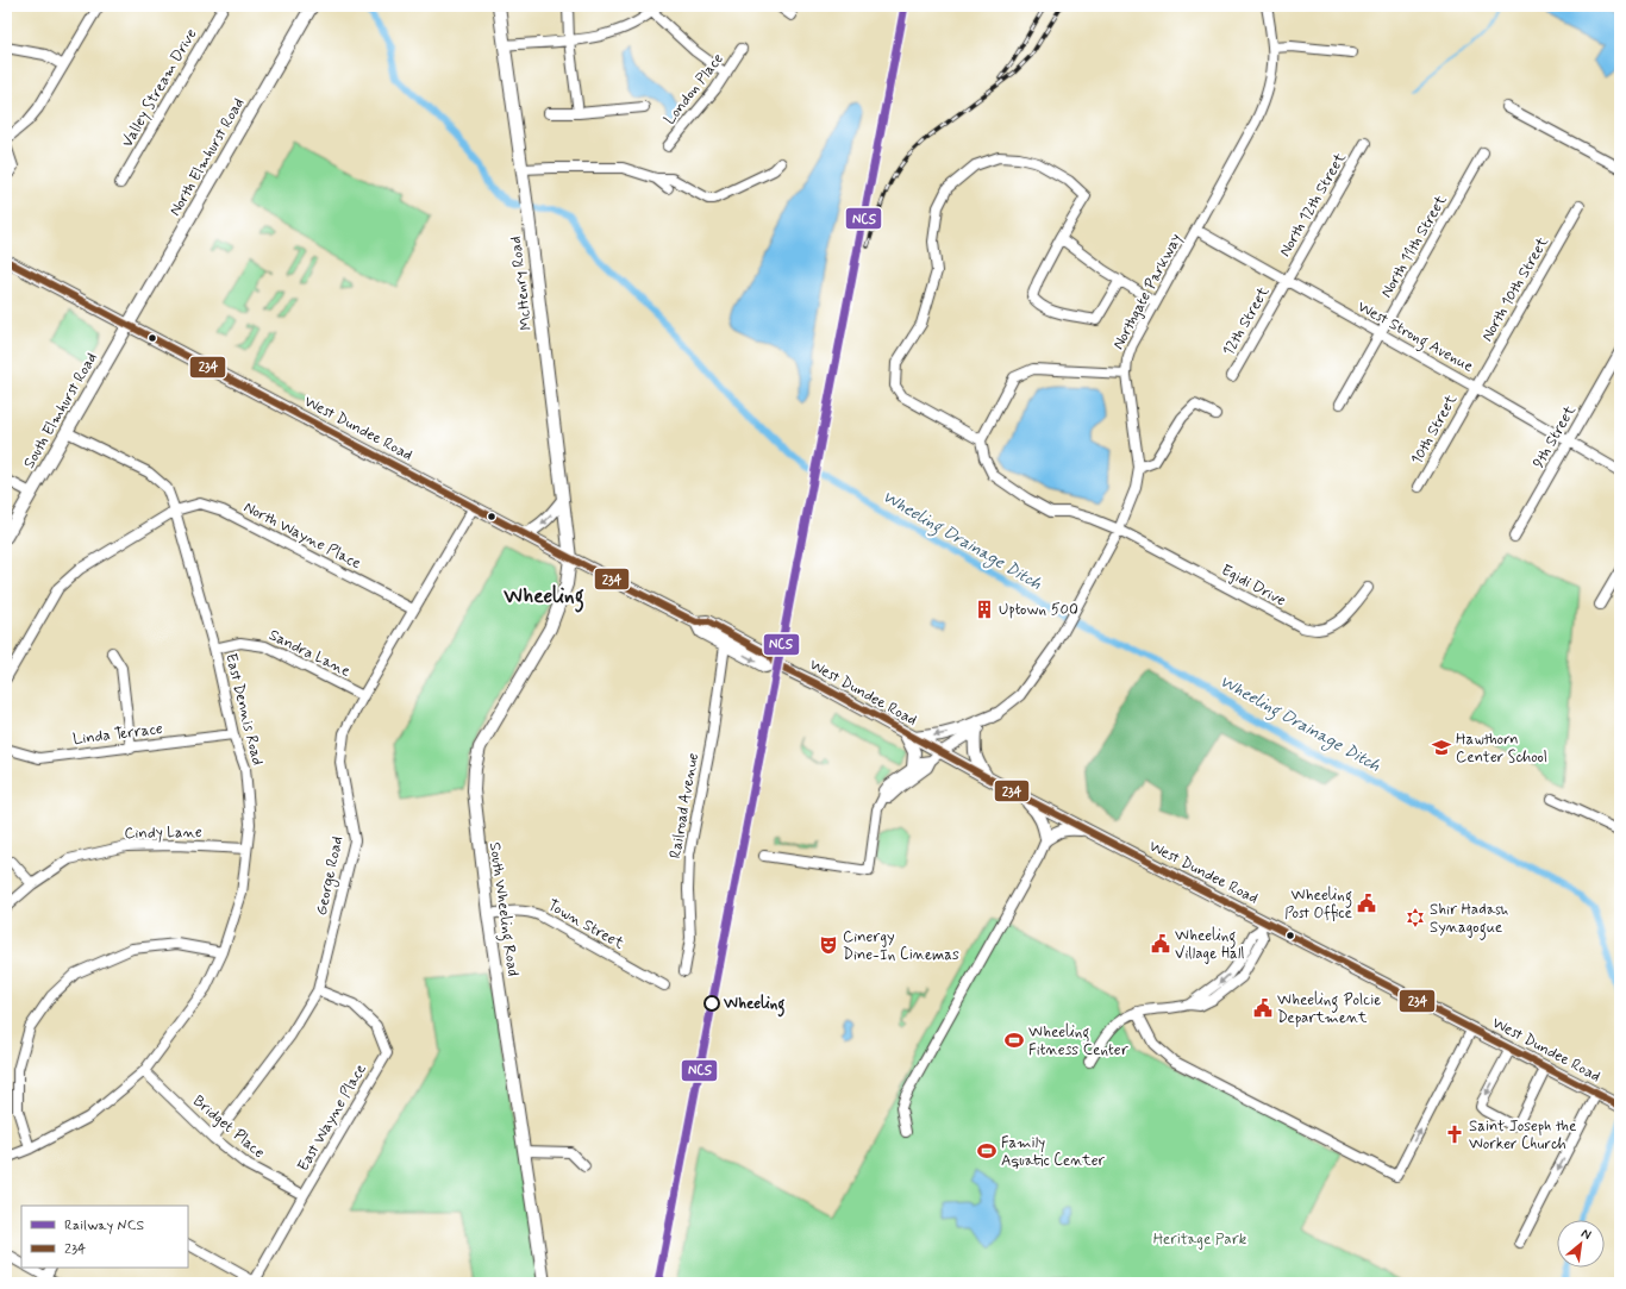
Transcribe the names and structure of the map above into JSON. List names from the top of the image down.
{
  "streets": {
    "main road": [
      "North Elmhurst Road",
      "McHenry Road",
      "South Elmhurst Road",
      "West Dundee Road",
      "South Wheeling Road"
    ],
    "street": [
      "Valley Stream Drive",
      "London Place",
      "North 12th Street",
      "North 11th Street",
      "North 10th Street",
      "Northgate Parkway",
      "12th Street",
      "West Strong Avenue",
      "10th Street",
      "9th Street",
      "North Wayne Place",
      "Egidi Drive",
      "Sandra Lane",
      "East Dennis Road",
      "Linda Terrace",
      "Railroad Avenue",
      "Cindy Lane",
      "George Road",
      "Town Street",
      "East Wayne Place",
      "Bridget Place"
    ]
  },
  "crossings": [
    ["North Elmhurst Road", "South Elmhurst Road"],
    ["North Elmhurst Road", "West Dundee Road"],
    ["North 12th Street", "12th Street"],
    ["North 12th Street", "West Strong Avenue"],
    ["North 11th Street", "West Strong Avenue"],
    ["McHenry Road", "West Dundee Road"],
    ["McHenry Road", "South Wheeling Road"],
    ["North 10th Street", "West Strong Avenue"],
    ["North 10th Street", "10th Street"],
    ["Northgate Parkway", "West Strong Avenue"],
    ["Northgate Parkway", "West Dundee Road"],
    ["Northgate Parkway", "Egidi Drive"],
    ["12th Street", "West Strong Avenue"],
    ["West Strong Avenue", "10th Street"],
    ["West Strong Avenue", "9th Street"],
    ["South Elmhurst Road", "West Dundee Road"],
    ["South Elmhurst Road", "East Dennis Road"],
    ["West Dundee Road", "Railroad Avenue"],
    ["West Dundee Road", "George Road"],
    ["West Dundee Road", "South Wheeling Road"],
    ["North Wayne Place", "East Dennis Road"],
    ["North Wayne Place", "George Road"],
    ["Sandra Lane", "East Dennis Road"],
    ["Sandra Lane", "George Road"],
    ["East Dennis Road", "Linda Terrace"],
    ["East Dennis Road", "Cindy Lane"],
    ["East Dennis Road", "Bridget Place"],
    ["George Road", "East Wayne Place"],
    ["George Road", "Bridget Place"],
    ["South Wheeling Road", "Town Street"],
    ["East Wayne Place", "Bridget Place"]
  ],
  "districts": ["Wheeling"],
  "water": ["Wheeling Drainage Ditch"],
  "parks": ["Heritage Park"],
  "places": {
    "building": ["Uptown 500"],
    "school or university": ["Hawthorn Center School"],
    "public building": ["Wheeling Post Office", "Wheeling Village Hall", "Wheeling Polcie Department"],
    "synagogue": ["Shir Hadash Synagogue"],
    "theatre": ["Cinergy Dine-In Cinemas"],
    "other": ["Wheeling"],
    "sports": ["Wheeling Fitness Center", "Family Aquatic Center"],
    "church": ["Saint Joseph the Worker Church"]
  },
  "lines": ["rail line NCS", "transit line 234"],
  "legend": ["Railway NCS", "234"],
  "north": "top right"
}
